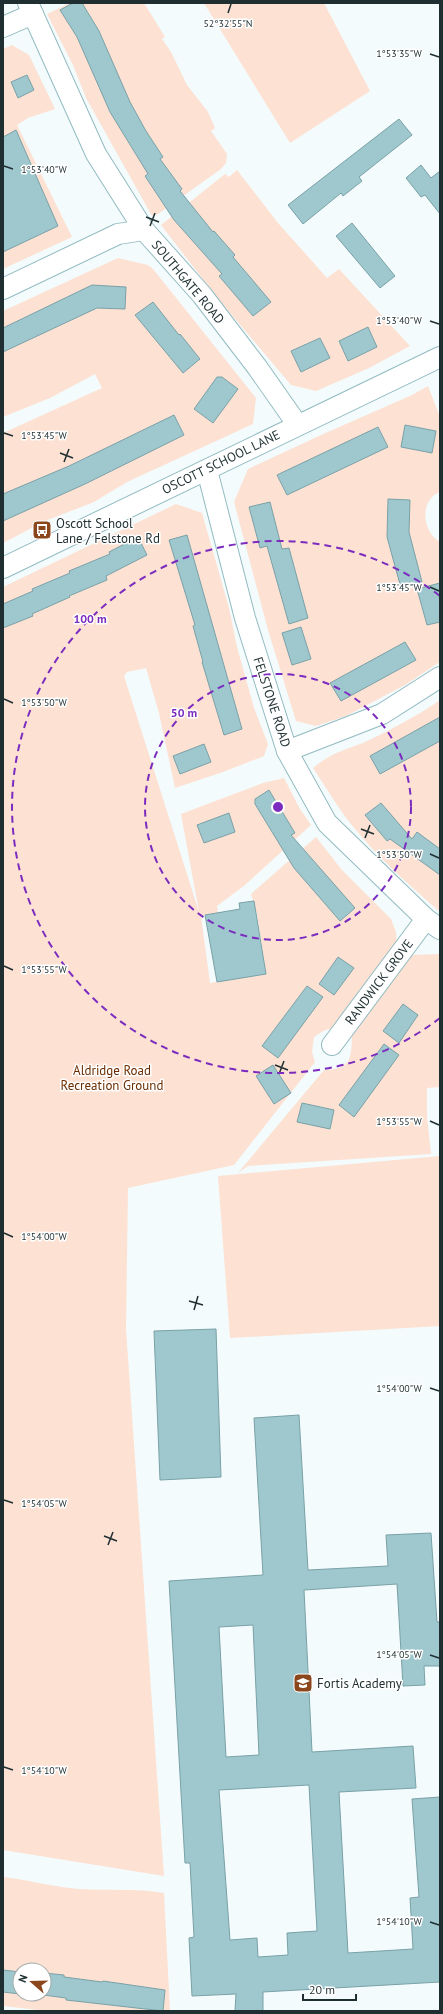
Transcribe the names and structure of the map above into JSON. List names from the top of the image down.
{
  "streets": {
    "street": [
      "SOUTHGATE ROAD",
      "OSCOTT SCHOOL LANE",
      "FELSTONE ROAD",
      "RANDWICK GROVE"
    ]
  },
  "crossings": [
    ["SOUTHGATE ROAD", "OSCOTT SCHOOL LANE"],
    ["OSCOTT SCHOOL LANE", "FELSTONE ROAD"],
    ["FELSTONE ROAD", "RANDWICK GROVE"]
  ],
  "parks": ["Aldridge Road Recreation Ground"],
  "places": {
    "bus stop": ["Oscott School Lane / Felstone Rd"],
    "school or university": ["Fortis Academy"]
  },
  "scale_bar": "20 m",
  "north": "left",
  "coordinates": [
    "52°32'55\"N",
    "1°53'35\"W",
    "1°53'40\"W",
    "1°53'45\"W",
    "1°53'50\"W",
    "1°53'55\"W",
    "1°54'00\"W",
    "1°54'05\"W",
    "1°54'10\"W"
  ],
  "rings": ["100 m", "50 m"]
}
